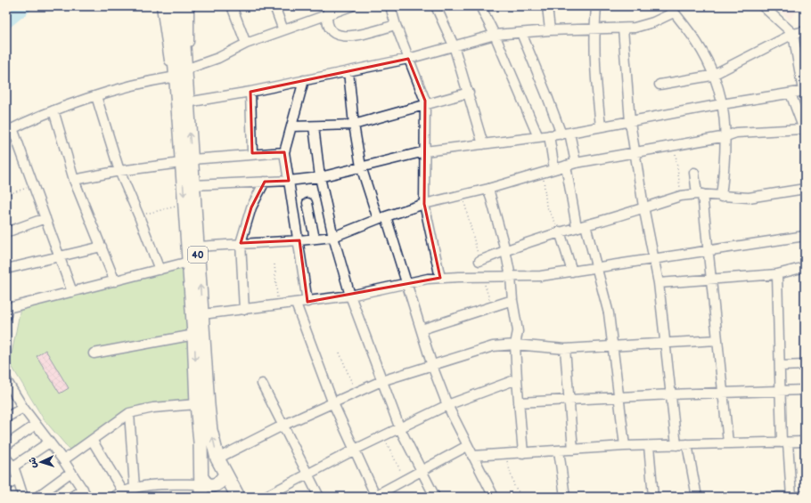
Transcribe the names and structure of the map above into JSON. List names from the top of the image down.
{
  "streets": {
    "highway": ["40"]
  },
  "north": "left"
}
